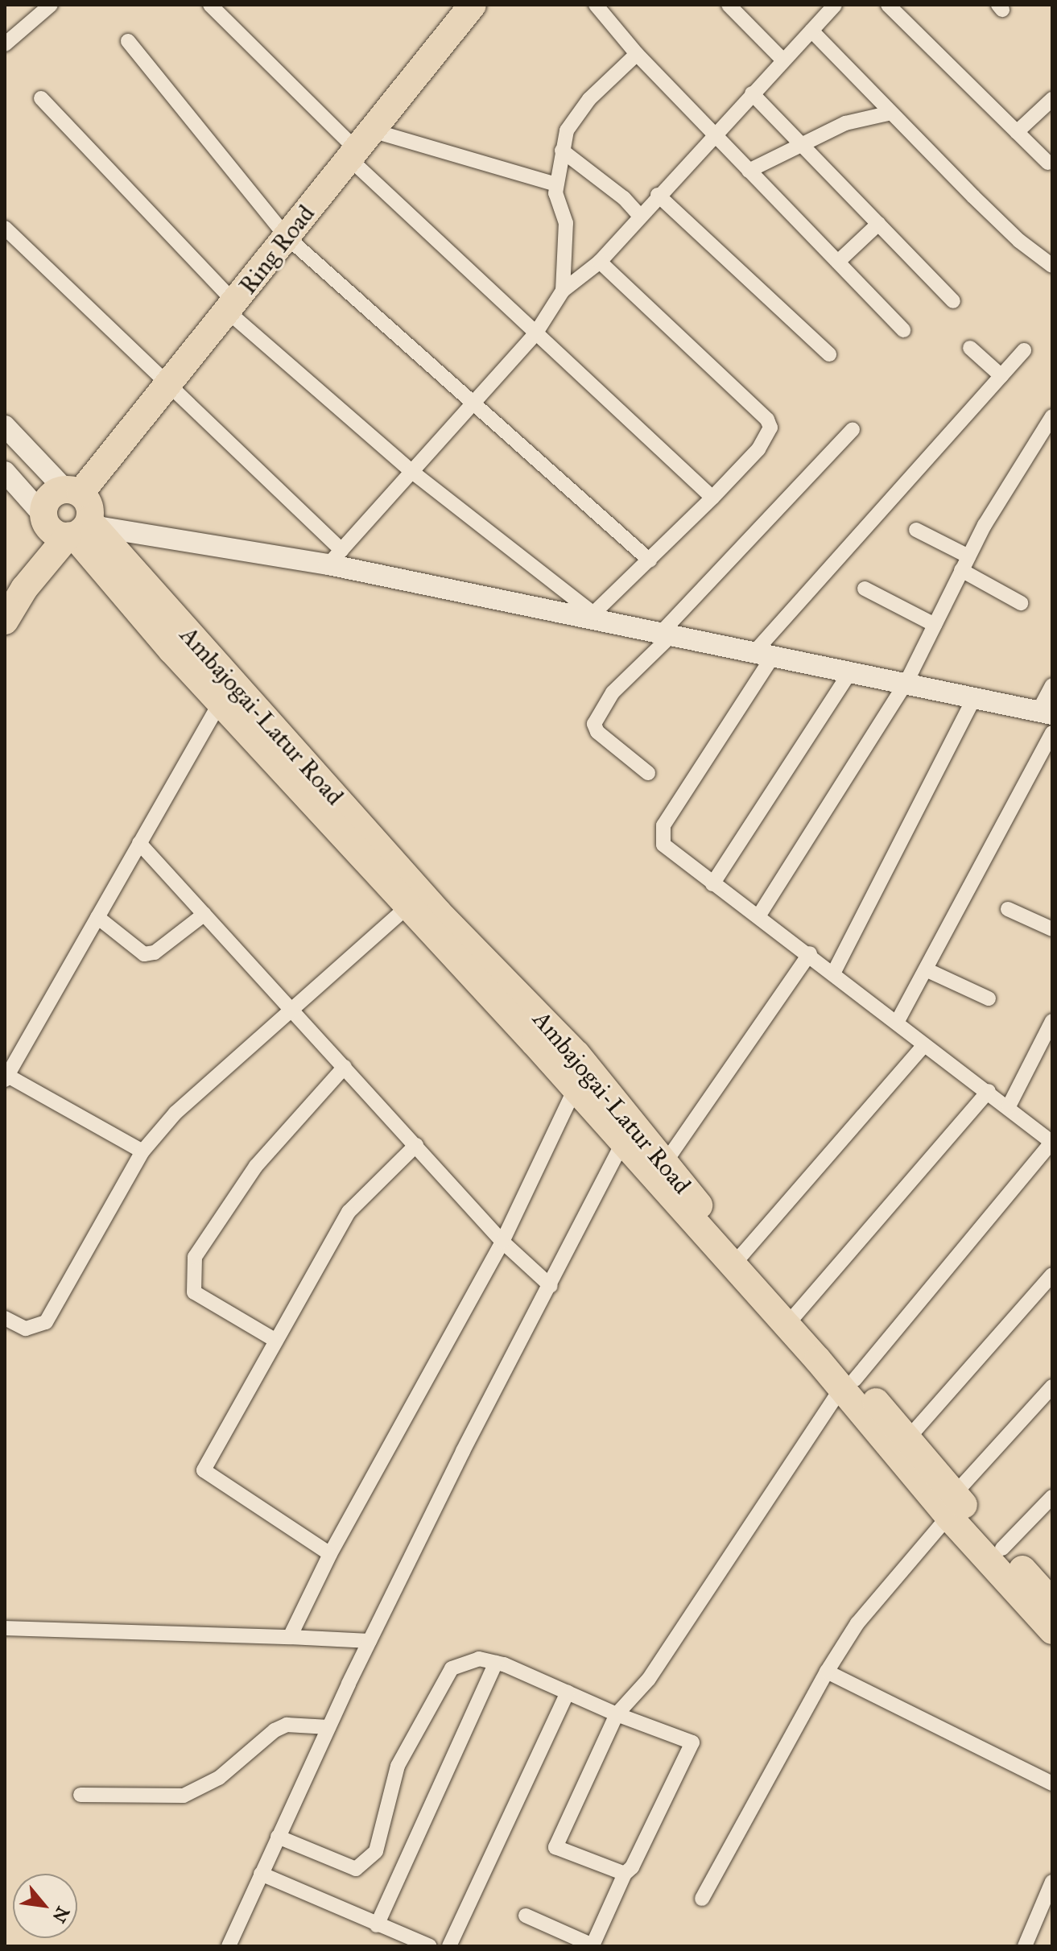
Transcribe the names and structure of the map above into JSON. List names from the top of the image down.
{
  "streets": {
    "highway": ["Ring Road", "Ambajogai-Latur Road"]
  },
  "crossings": [
    ["Ring Road", "Ambajogai-Latur Road"]
  ],
  "north": "bottom right"
}
